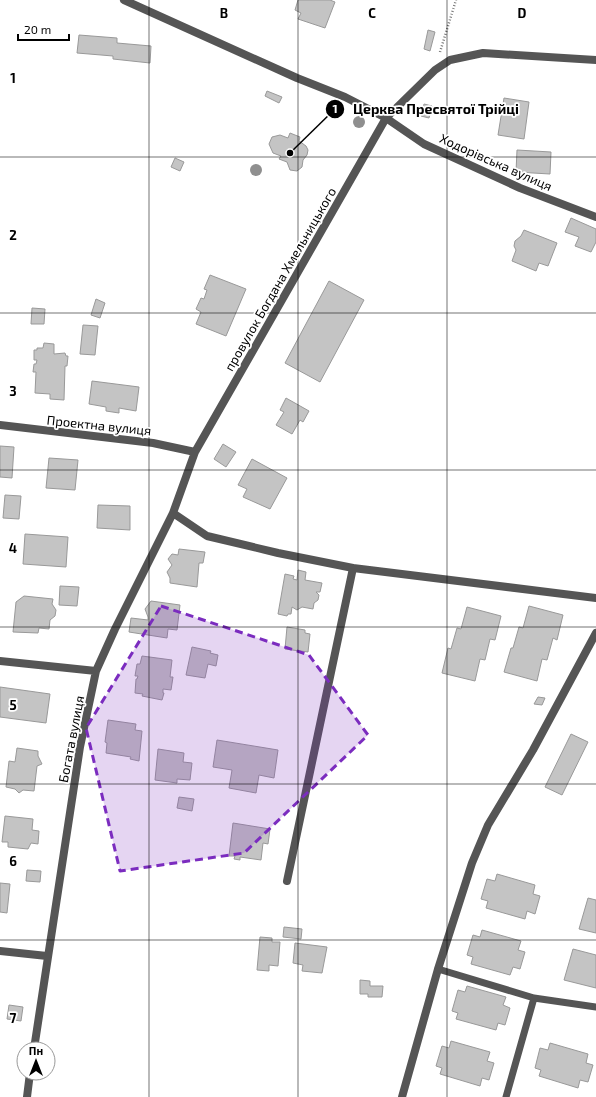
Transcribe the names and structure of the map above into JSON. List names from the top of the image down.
{
  "streets": {
    "street": [
      "Ходорівська вулиця",
      "провулок Богдана Хмельницького",
      "Проектна вулиця",
      "Богата вулиця"
    ]
  },
  "crossings": [
    ["Ходорівська вулиця", "провулок Богдана Хмельницького"],
    ["провулок Богдана Хмельницького", "Проектна вулиця"],
    ["провулок Богдана Хмельницького", "Богата вулиця"],
    ["Проектна вулиця", "Богата вулиця"]
  ],
  "places": ["Церква Пресвятої Трійці"],
  "scale_bar": "20 m",
  "north": "top",
  "grid": {
    "columns": ["B", "C", "D"],
    "rows": [
      "1",
      "2",
      "3",
      "4",
      "5",
      "6",
      "7"
    ]
  }
}
